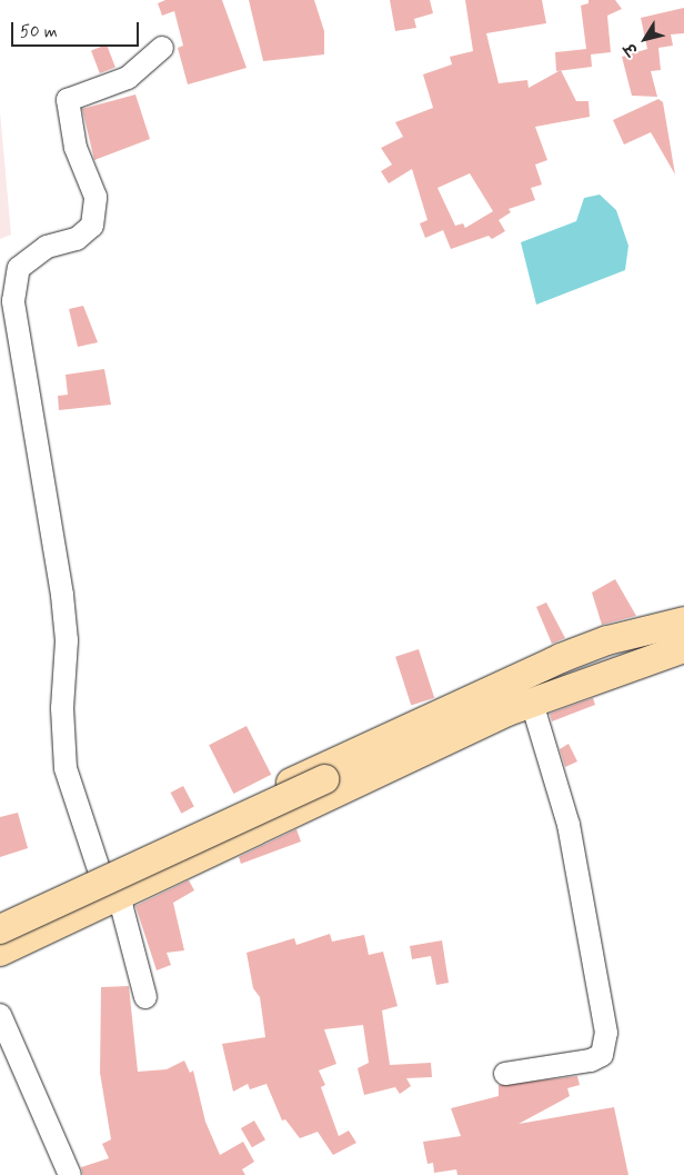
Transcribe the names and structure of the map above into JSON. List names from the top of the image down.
{
  "scale_bar": "50 m",
  "north": "bottom left"
}
